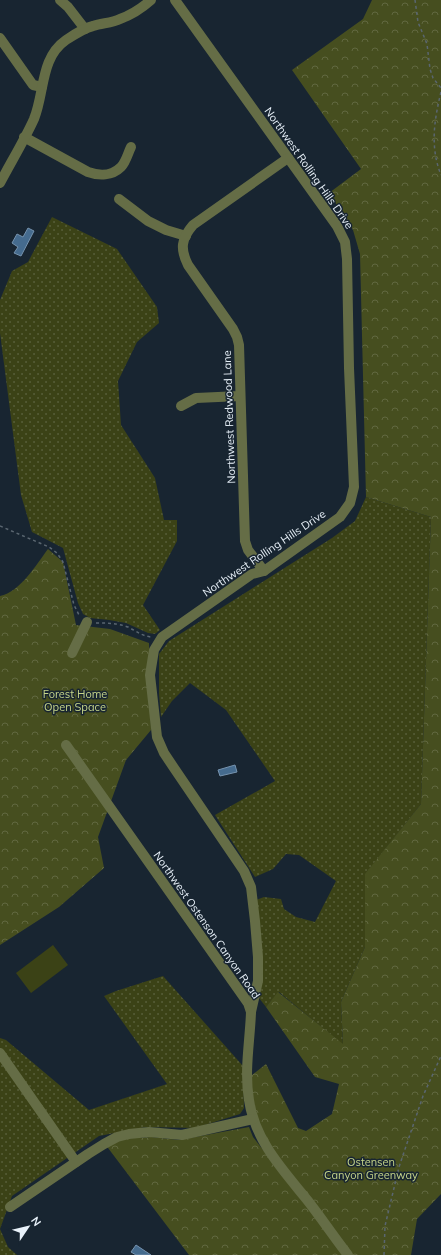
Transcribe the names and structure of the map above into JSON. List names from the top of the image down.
{
  "streets": {
    "street": ["Northwest Rolling Hills Drive", "Northwest Redwood Lane", "Northwest Ostenson Canyon Road"]
  },
  "crossings": [
    ["Northwest Rolling Hills Drive", "Northwest Redwood Lane"],
    ["Northwest Rolling Hills Drive", "Northwest Ostenson Canyon Road"]
  ],
  "parks": ["Forest Home Open Space", "Ostensen Canyon Greenway"],
  "north": "top right"
}
